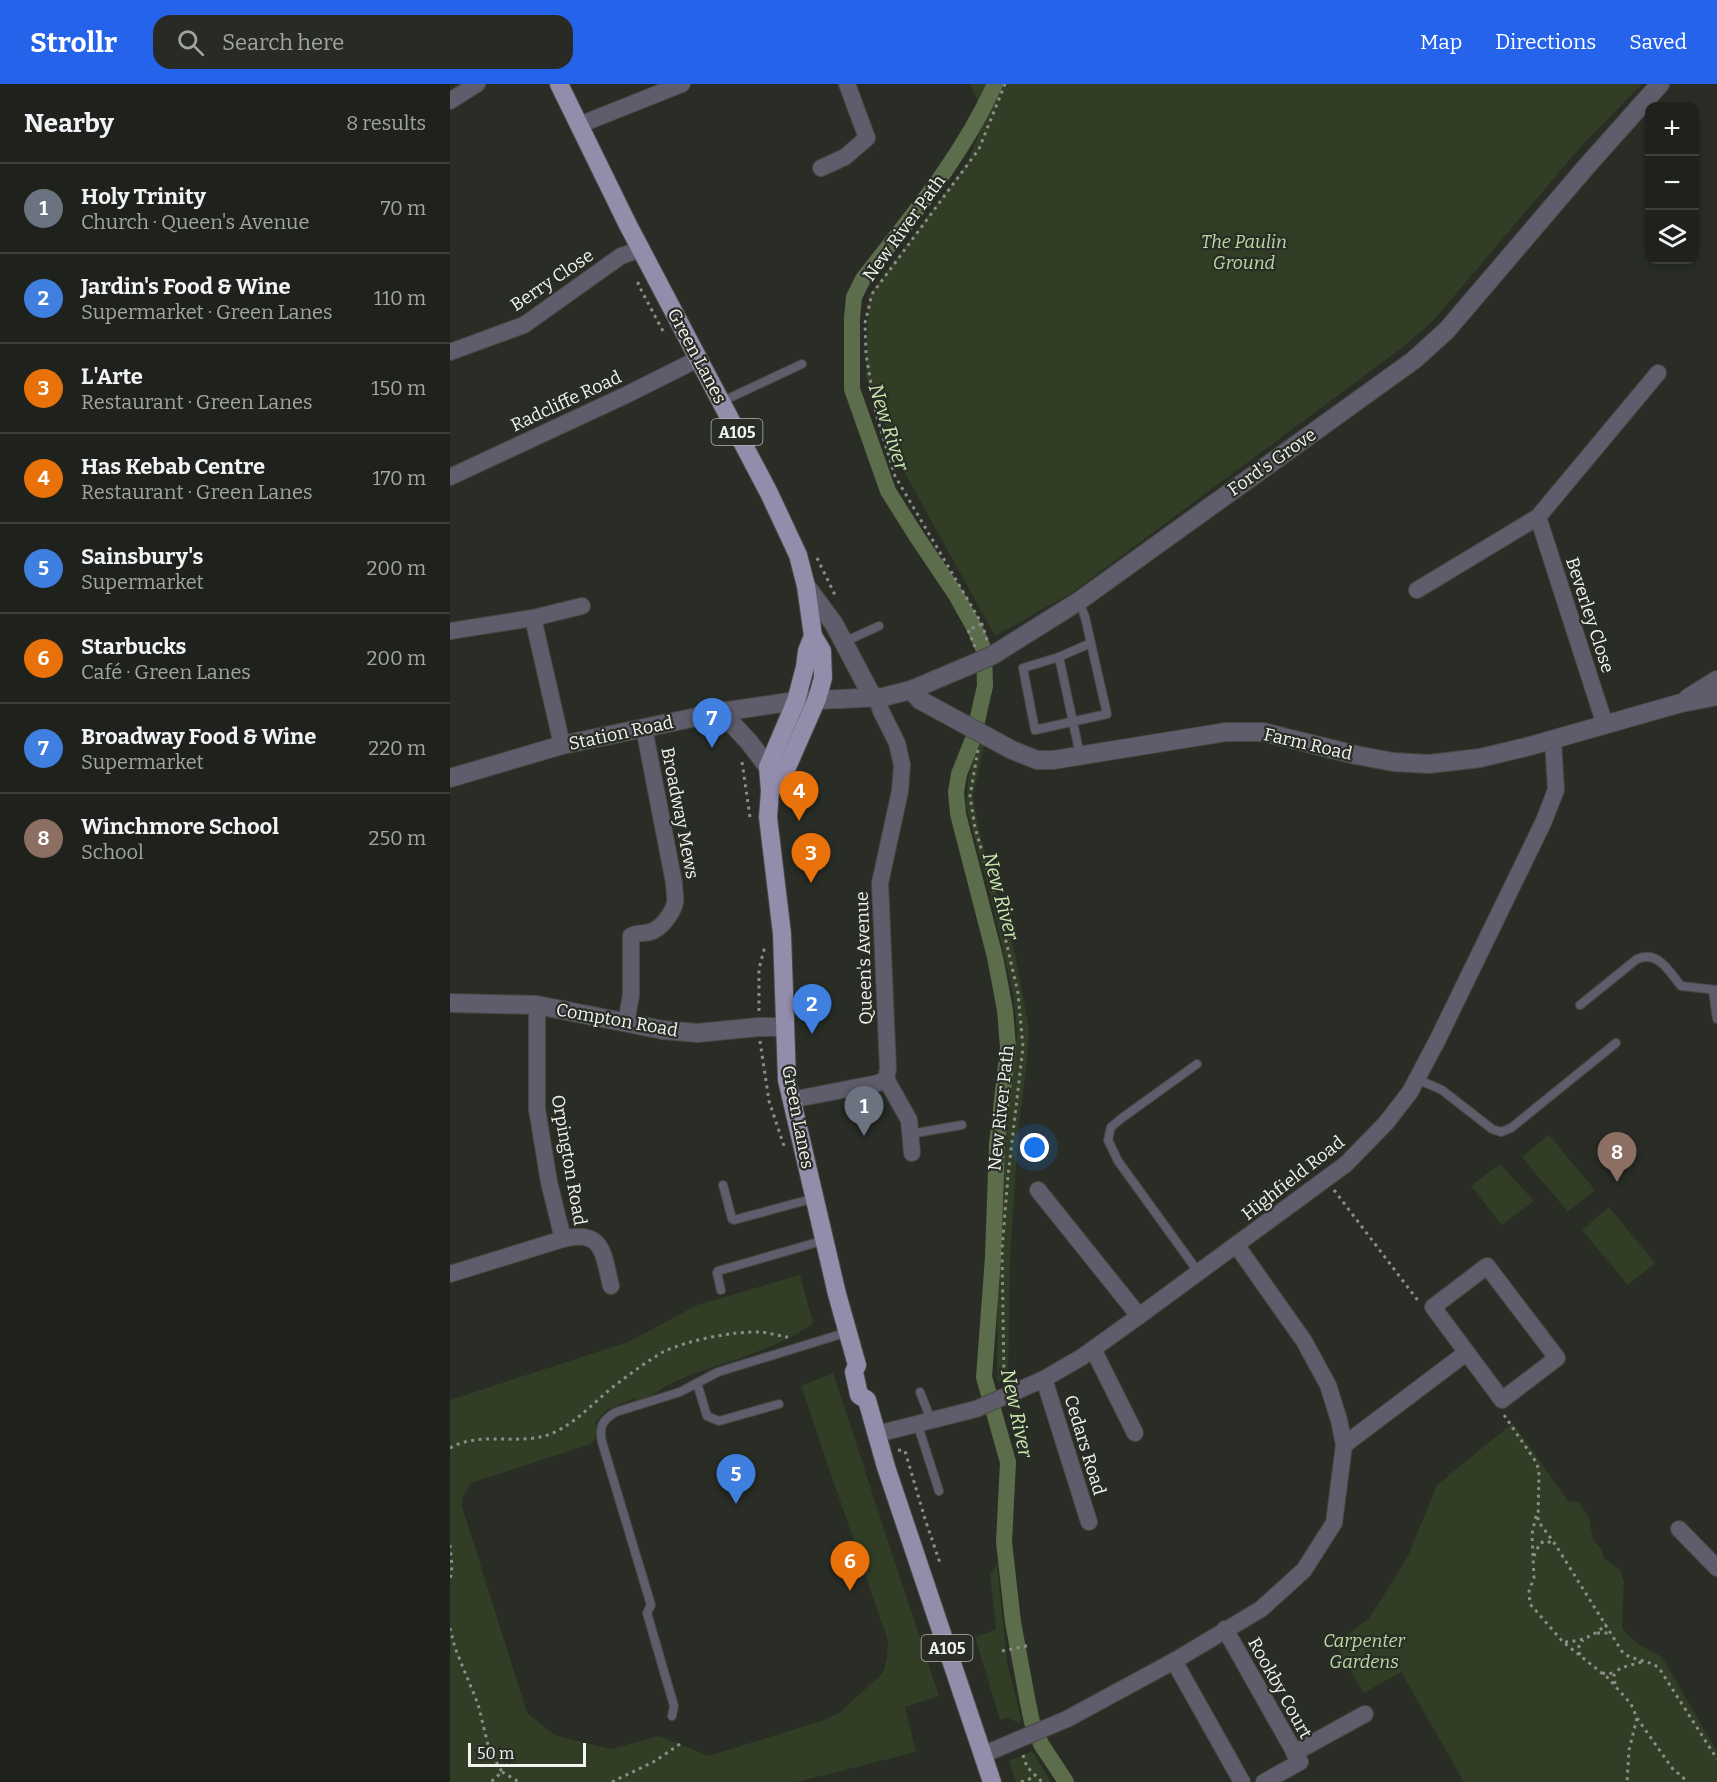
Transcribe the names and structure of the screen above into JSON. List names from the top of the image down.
{
  "streets": {
    "main road": ["Green Lanes", "A105"],
    "street": [
      "Berry Close",
      "Radcliffe Road",
      "Ford's Grove",
      "Beverley Close",
      "Station Road",
      "Farm Road",
      "Broadway Mews",
      "Queen's Avenue",
      "Compton Road",
      "Orpington Road",
      "Highfield Road",
      "Cedars Road",
      "Rookby Court"
    ],
    "path": ["New River Path"]
  },
  "crossings": [
    ["New River Path", "Farm Road"],
    ["New River Path", "Highfield Road"],
    ["Berry Close", "Green Lanes"],
    ["Green Lanes", "Radcliffe Road"],
    ["Green Lanes", "Ford's Grove"],
    ["Green Lanes", "Station Road"],
    ["Green Lanes", "Compton Road"],
    ["Green Lanes", "Highfield Road"],
    ["Ford's Grove", "Station Road"],
    ["Ford's Grove", "Farm Road"],
    ["Ford's Grove", "Queen's Avenue"],
    ["Beverley Close", "Farm Road"],
    ["Station Road", "Broadway Mews"],
    ["Farm Road", "Highfield Road"],
    ["Broadway Mews", "Compton Road"],
    ["Compton Road", "Orpington Road"],
    ["Highfield Road", "Cedars Road"]
  ],
  "water": ["New River"],
  "parks": ["The Paulin Ground", "Carpenter Gardens"],
  "scale_bar": "50 m",
  "page": {
    "header": "Strollr",
    "search": "Search here",
    "nav": ["Map", "Directions", "Saved"],
    "heading": ["Nearby", "8 results"],
    "map_buttons": ["+", "−"],
    "list": [
      {
        "mark": "1",
        "name": "Holy Trinity",
        "note": "Church · Queen's Avenue",
        "value": "70 m"
      },
      {
        "mark": "2",
        "name": "Jardin's Food & Wine",
        "note": "Supermarket · Green Lanes",
        "value": "110 m"
      },
      {
        "mark": "3",
        "name": "L'Arte",
        "note": "Restaurant · Green Lanes",
        "value": "150 m"
      },
      {
        "mark": "4",
        "name": "Has Kebab Centre",
        "note": "Restaurant · Green Lanes",
        "value": "170 m"
      },
      {
        "mark": "5",
        "name": "Sainsbury's",
        "note": "Supermarket",
        "value": "200 m"
      },
      {
        "mark": "6",
        "name": "Starbucks",
        "note": "Café · Green Lanes",
        "value": "200 m"
      },
      {
        "mark": "7",
        "name": "Broadway Food & Wine",
        "note": "Supermarket",
        "value": "220 m"
      },
      {
        "mark": "8",
        "name": "Winchmore School",
        "note": "School",
        "value": "250 m"
      }
    ],
    "pins": [
      "7",
      "4",
      "3",
      "2",
      "1",
      "8",
      "5",
      "6"
    ],
    "scale": "50 m"
  }
}
